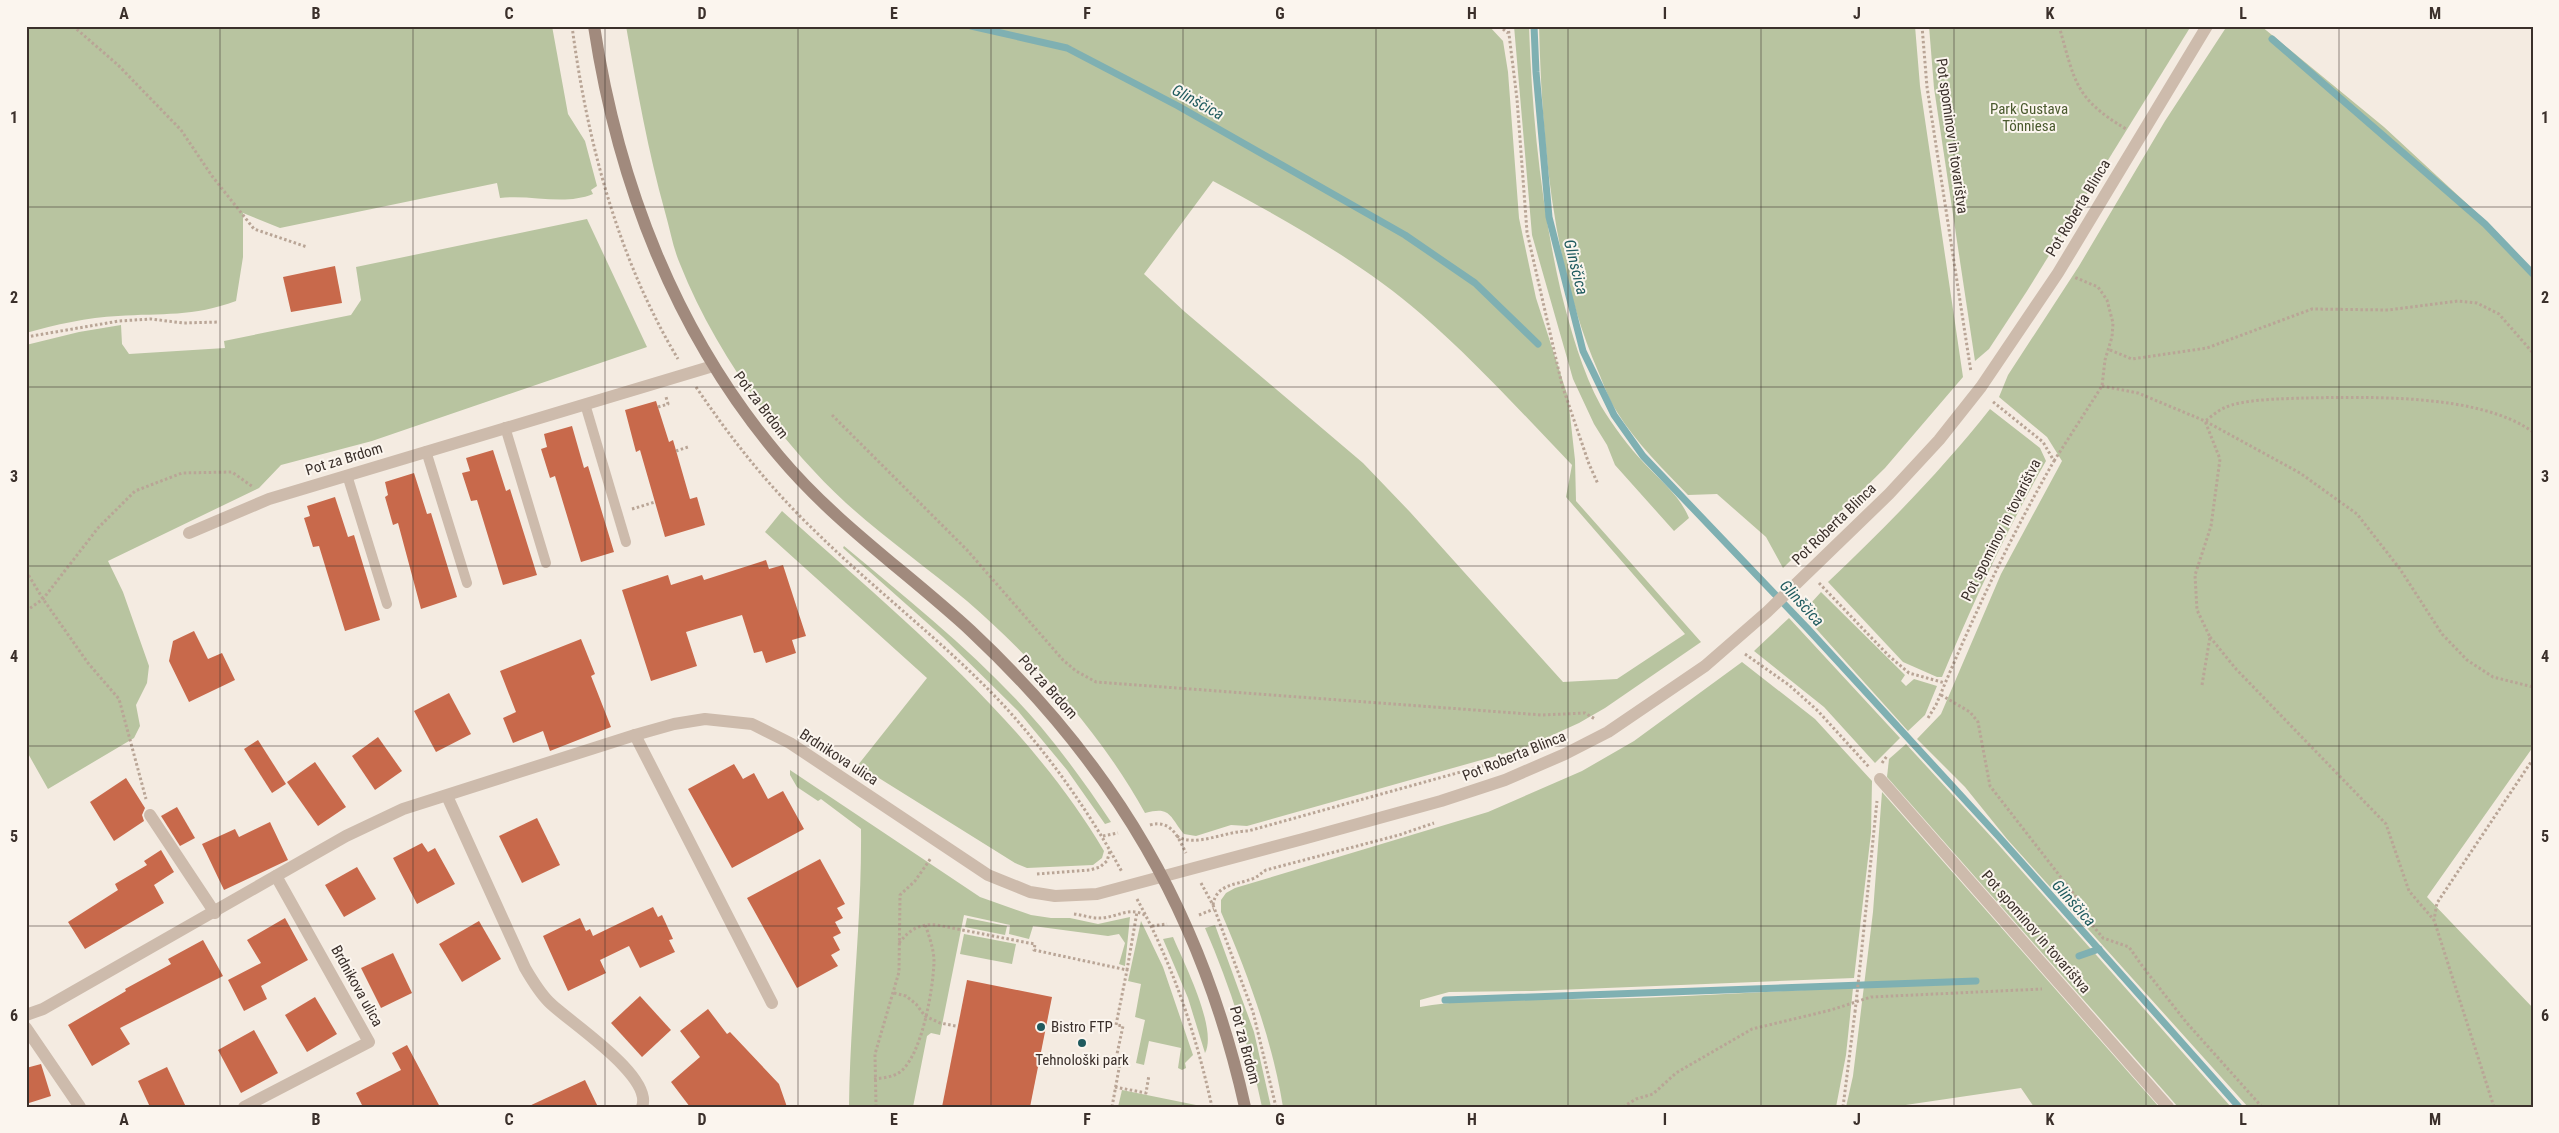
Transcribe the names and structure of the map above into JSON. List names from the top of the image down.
{
  "streets": {
    "main road": ["Pot za Brdom"],
    "street": ["Pot spominov in tovarištva", "Pot Roberta Blinca", "Brdnikova ulica"]
  },
  "crossings": [
    ["Pot Roberta Blinca", "Pot za Brdom"],
    ["Pot Roberta Blinca", "Brdnikova ulica"],
    ["Pot za Brdom", "Brdnikova ulica"]
  ],
  "water": ["Glinščica"],
  "parks": ["Park Gustava Tönniesa"],
  "places": ["Bistro FTP", "Tehnološki park"],
  "grid": {
    "columns": [
      "A",
      "B",
      "C",
      "D",
      "E",
      "F",
      "G",
      "H",
      "I",
      "J",
      "K",
      "L",
      "M"
    ],
    "rows": [
      "1",
      "2",
      "3",
      "4",
      "5",
      "6"
    ]
  }
}
